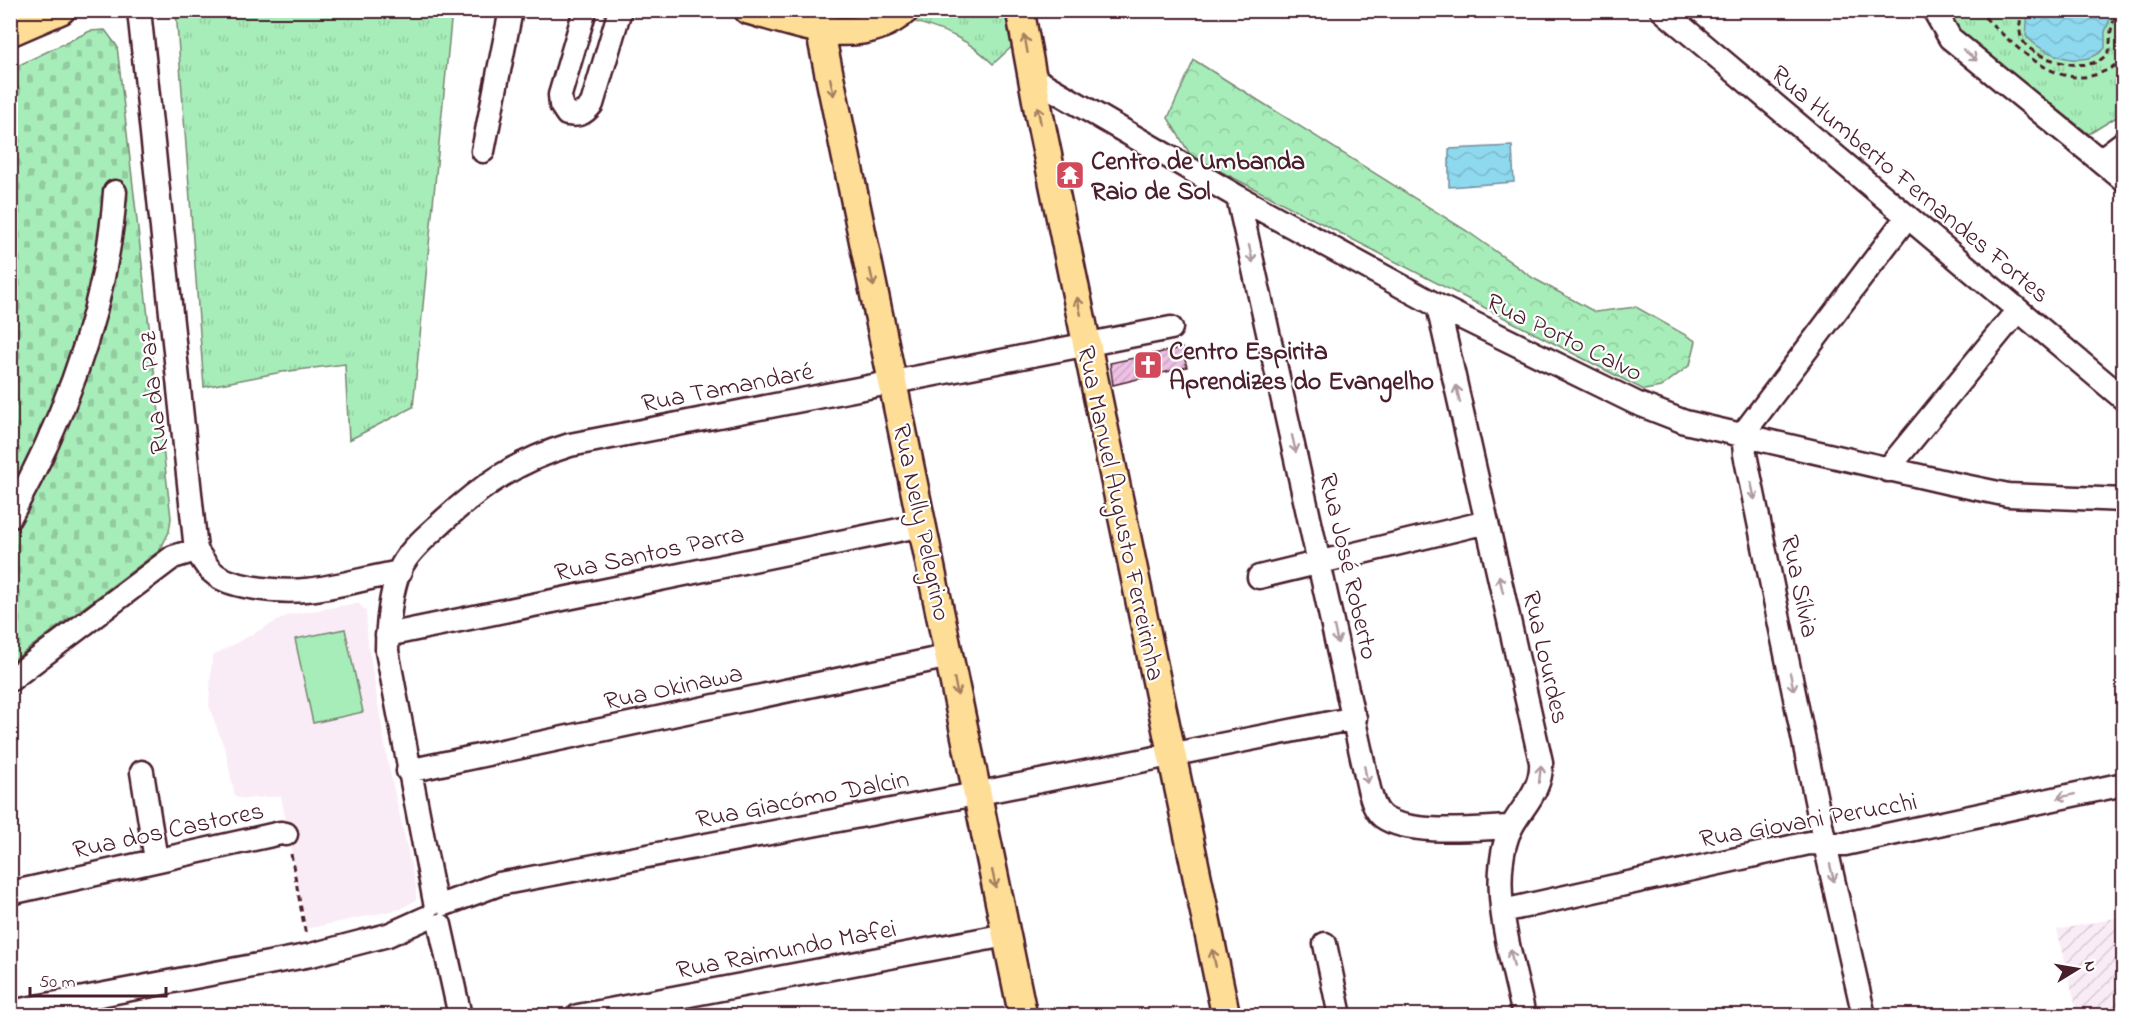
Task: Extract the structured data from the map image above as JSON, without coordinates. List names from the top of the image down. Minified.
{"streets":{"main road":["Rua Manuel Augusto Ferreirinha","Rua Nelly Pelegrino"],"street":["Rua Humberto Fernandes Fortes","Rua Porto Calvo","Rua Tamandaré","Rua da Paz","Rua Santos Parra","Rua José Roberto","Rua Sílvia","Rua Lourdes","Rua Okinawa","Rua Giacómo Dalcin","Rua Giovani Perucchi","Rua dos Castores","Rua Raimundo Mafei"]},"crossings":[["Rua Porto Calvo","Rua Manuel Augusto Ferreirinha"],["Rua Porto Calvo","Rua José Roberto"],["Rua Porto Calvo","Rua Sílvia"],["Rua Porto Calvo","Rua Lourdes"],["Rua Tamandaré","Rua Manuel Augusto Ferreirinha"],["Rua Tamandaré","Rua Nelly Pelegrino"],["Rua Tamandaré","Rua Santos Parra"],["Rua Tamandaré","Rua Okinawa"],["Rua Tamandaré","Rua Giacómo Dalcin"],["Rua Manuel Augusto Ferreirinha","Rua Giacómo Dalcin"],["Rua Nelly Pelegrino","Rua Santos Parra"],["Rua Nelly Pelegrino","Rua Okinawa"],["Rua Nelly Pelegrino","Rua Giacómo Dalcin"],["Rua Nelly Pelegrino","Rua Raimundo Mafei"],["Rua José Roberto","Rua Lourdes"],["Rua José Roberto","Rua Giacómo Dalcin"],["Rua Sílvia","Rua Giovani Perucchi"],["Rua Lourdes","Rua Giovani Perucchi"],["Rua Giacómo Dalcin","Rua dos Castores"]],"one_way":["Rua Manuel Augusto Ferreirinha","Rua Nelly Pelegrino","Rua José Roberto","Rua Sílvia","Rua Lourdes","Rua Giovani Perucchi"],"places":{"temple":["Centro de Umbanda Raio de Sol"],"church":["Centro Espirita Aprendizes do Evangelho"]},"scale_bar":"50 m","north":"right"}
